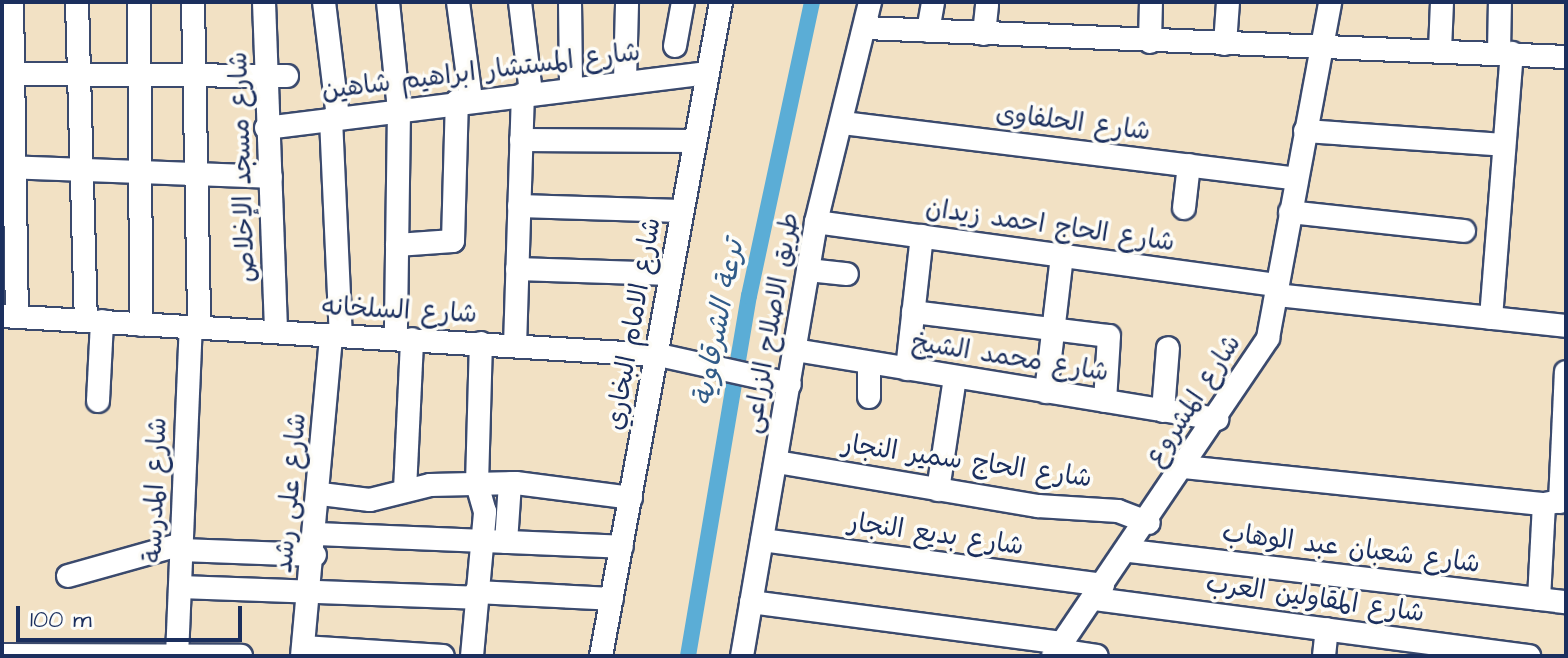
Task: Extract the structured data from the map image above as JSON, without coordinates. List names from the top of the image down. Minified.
{"streets":{"street":["شارع المستشار ابراهيم شاهين","شارع الحلفاوى","شارع مسجد الإخلاص","شارع الحاج احمد زيدان","شارع السلخانه","طريق الاصلاح الزراعى","شارع الامام البخاري","شارع محمد الشيخ","شارع المشروع","شارع الحاج سمير النجار","شارع المدرسة","شارع على رشد","شارع بديع النجار","شارع شعبان عبد الوهاب","شارع المقاولين العرب"]},"crossings":[["شارع المستشار ابراهيم شاهين","شارع مسجد الإخلاص"],["شارع المستشار ابراهيم شاهين","شارع الامام البخاري"],["شارع المستشار ابراهيم شاهين","شارع على رشد"],["شارع الحلفاوى","طريق الاصلاح الزراعى"],["شارع الحلفاوى","شارع المشروع"],["شارع مسجد الإخلاص","شارع السلخانه"],["شارع الحاج احمد زيدان","طريق الاصلاح الزراعى"],["شارع الحاج احمد زيدان","شارع المشروع"],["شارع السلخانه","طريق الاصلاح الزراعى"],["شارع السلخانه","شارع الامام البخاري"],["شارع السلخانه","شارع المدرسة"],["شارع السلخانه","شارع على رشد"],["طريق الاصلاح الزراعى","شارع محمد الشيخ"],["طريق الاصلاح الزراعى","شارع الحاج سمير النجار"],["طريق الاصلاح الزراعى","شارع بديع النجار"],["شارع محمد الشيخ","شارع المشروع"],["شارع المشروع","شارع الحاج سمير النجار"],["شارع المشروع","شارع بديع النجار"],["شارع المشروع","شارع شعبان عبد الوهاب"],["شارع المشروع","شارع المقاولين العرب"],["شارع بديع النجار","شارع المقاولين العرب"]],"water":["ترعة الشرقاوية"],"scale_bar":"100 m"}
